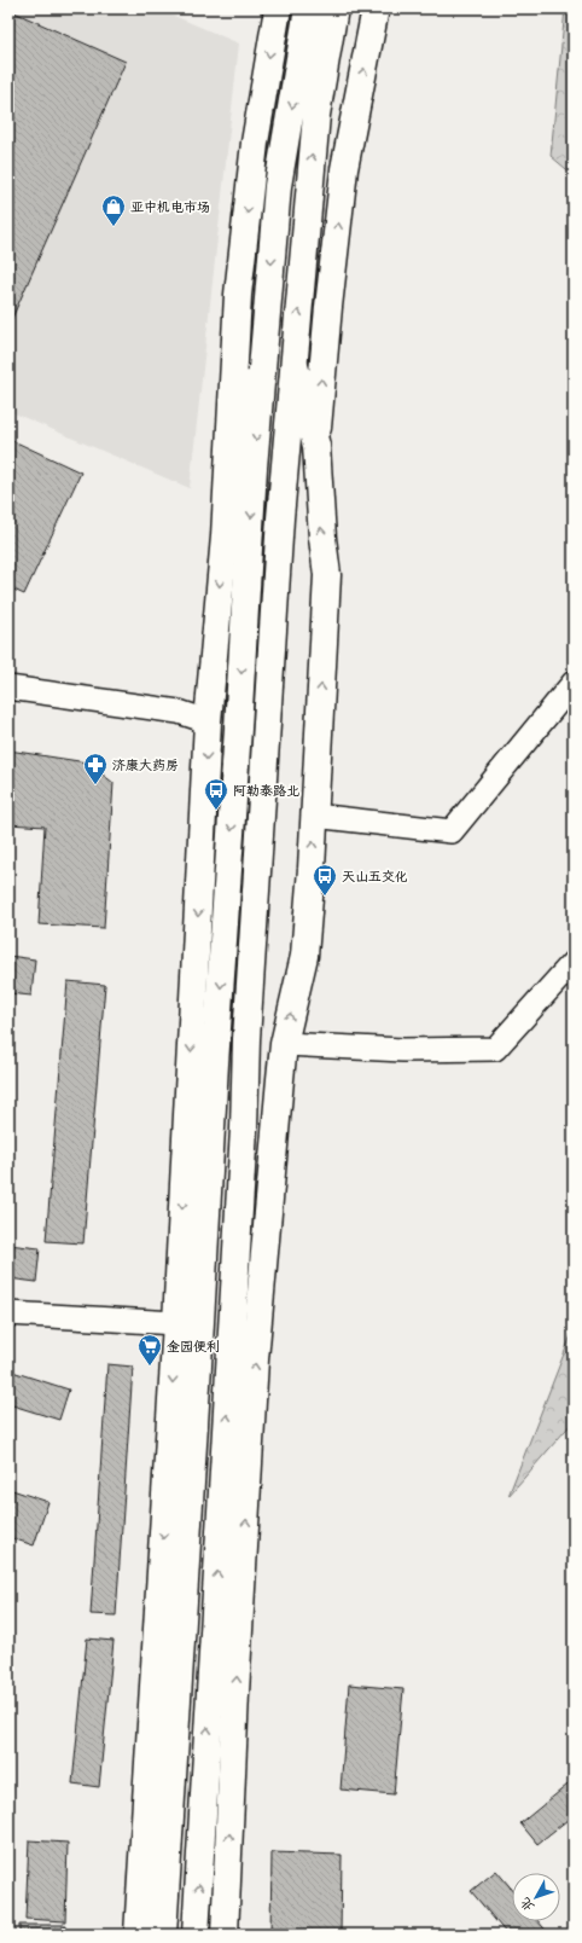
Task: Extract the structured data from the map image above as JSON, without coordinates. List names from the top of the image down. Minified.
{"places":{"shop":["亚中机电市场"],"pharmacy":["济康大药房"],"bus stop":["阿勒泰路北","天山五交化"],"supermarket":["金园便利"]},"north":"bottom left"}
